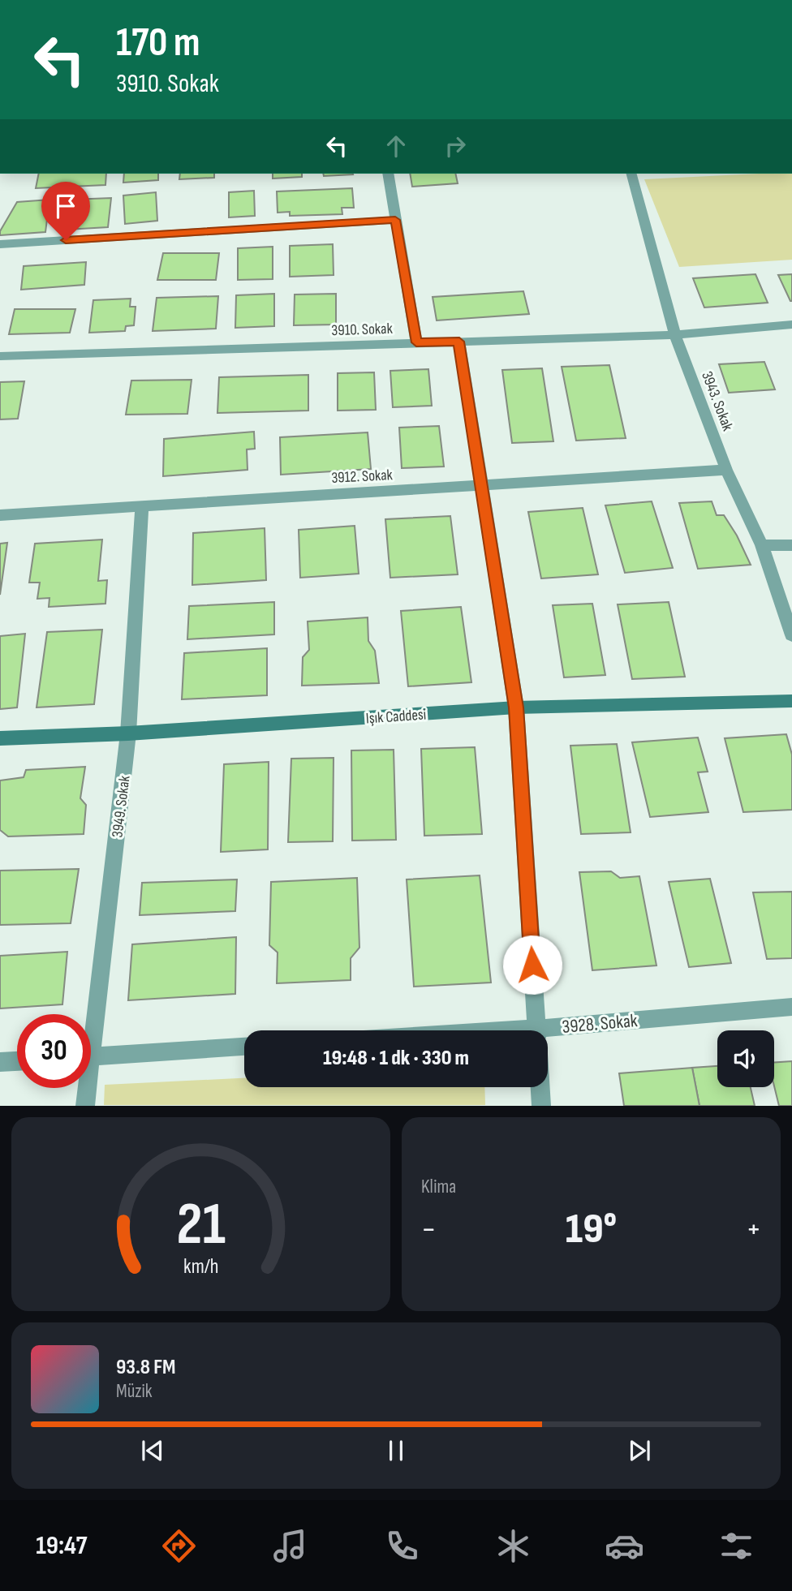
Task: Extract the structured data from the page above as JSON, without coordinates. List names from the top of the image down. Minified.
{"streets":{"street":["3910. Sokak","3943. Sokak","3912. Sokak","Işık Caddesi","3949. Sokak","3928. Sokak"]},"crossings":[["3910. Sokak","3943. Sokak"],["3943. Sokak","3912. Sokak"],["3912. Sokak","3949. Sokak"],["Işık Caddesi","3949. Sokak"]],"page":{"turn":["170 m","3910. Sokak"],"limit":"30","trip":"19:48 · 1 dk · 330 m","tile":"Klima","heat":["−","19°","+"],"song":["93.8 FM","Müzik"],"tabs":"19:47","gauge":["21","km/h"]}}
